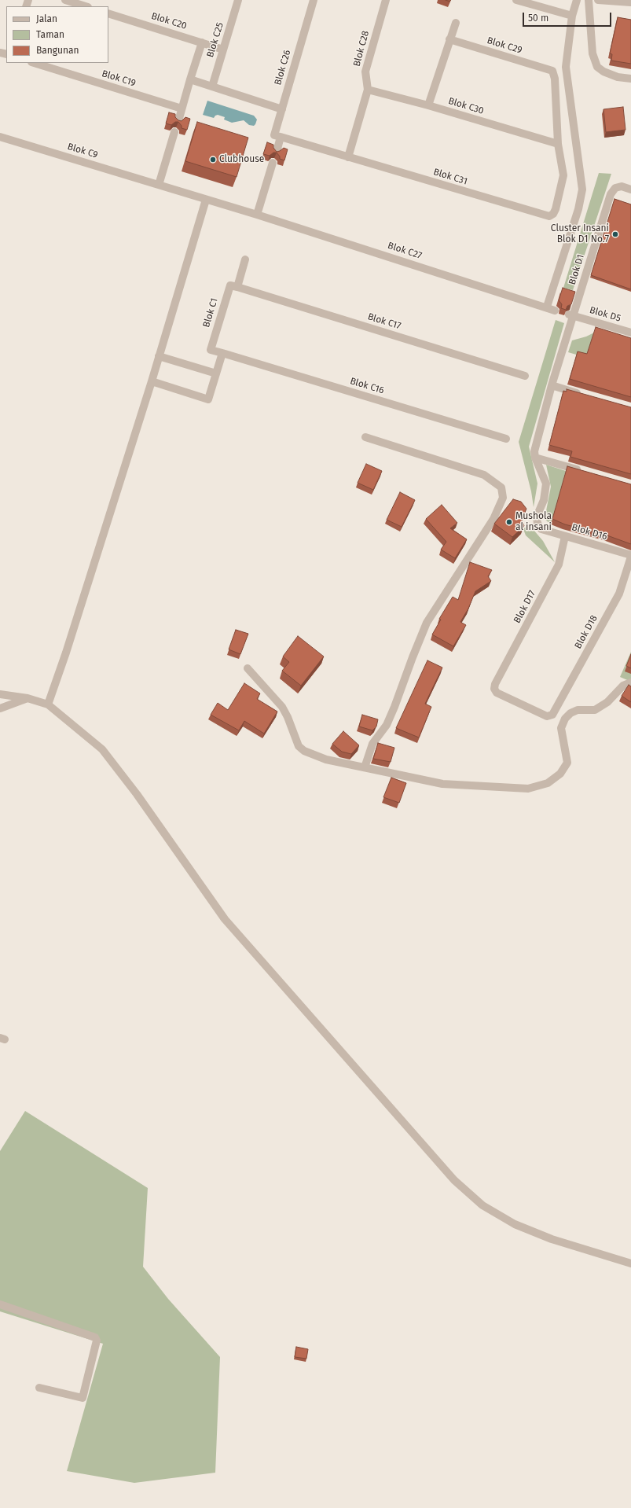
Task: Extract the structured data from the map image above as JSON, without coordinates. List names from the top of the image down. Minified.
{"streets":{"street":["Blok C20","Blok C25","Blok C29","Blok C28","Blok C26","Blok C19","Blok C30","Blok C9","Blok C31","Blok C27","Blok D1","Blok C1","Blok D5","Blok C17","Blok C16","Blok D16","Blok D17","Blok D18"]},"crossings":[["Blok C20","Blok C25"],["Blok C29","Blok C30"],["Blok C29","Blok C31"],["Blok C28","Blok C30"],["Blok C28","Blok C31"],["Blok C26","Blok C31"],["Blok C30","Blok C31"],["Blok C9","Blok C27"],["Blok D1","Blok D5"],["Blok D1","Blok D16"],["Blok C1","Blok C17"],["Blok C1","Blok C16"],["Blok D16","Blok D17"],["Blok D16","Blok D18"],["Blok D17","Blok D18"]],"places":["Clubhouse","Cluster Insani Blok D1 No.7","Mushola al insani"],"legend":["Jalan","Taman","Bangunan"],"scale_bar":"50 m"}
